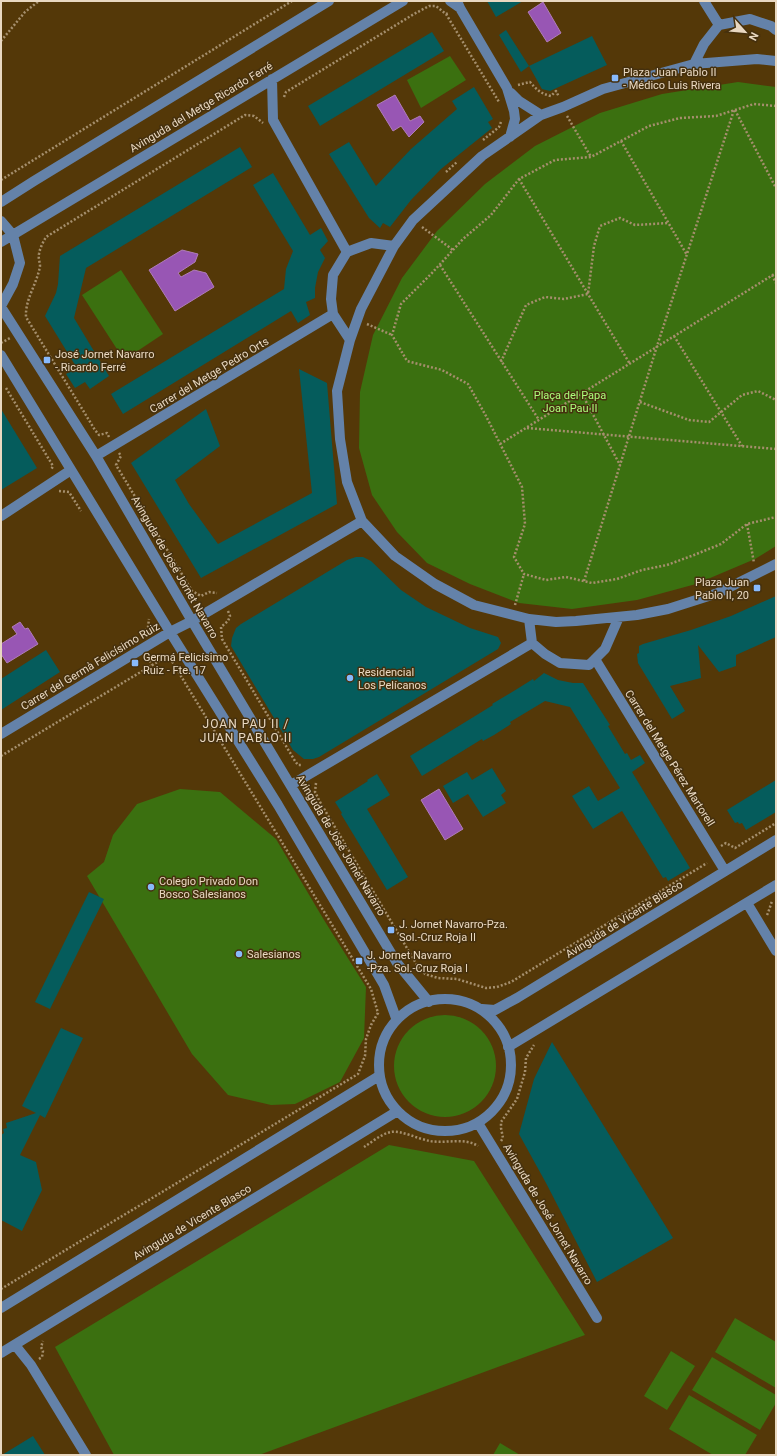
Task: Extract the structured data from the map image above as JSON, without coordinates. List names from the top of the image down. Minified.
{"streets":{"street":["Avinguda del Metge Ricardo Ferré","Carrer del Metge Pedro Orts","Avinguda de José Jornet Navarro","Carrer del Germà Felicísimo Ruiz","Carrer del Metge Pérez Martorell","Avinguda de Vicente Blasco"]},"crossings":[["Carrer del Metge Pedro Orts","Avinguda de José Jornet Navarro"],["Avinguda de José Jornet Navarro","Carrer del Germà Felicísimo Ruiz"],["Avinguda de José Jornet Navarro","Avinguda de Vicente Blasco"],["Carrer del Metge Pérez Martorell","Avinguda de Vicente Blasco"]],"districts":["JOAN PAU II / JUAN PABLO II"],"parks":["Plaça del Papa Joan Pau II"],"places":{"transit":["Plaza Juan Pablo II - Médico Luis Rivera","José Jornet Navarro - Ricardo Ferré","Plaza Juan Pablo II, 20","Germá Felicísimo Ruiz - Fte. 17","J. Jornet Navarro-Pza. Sol.-Cruz Roja II","J. Jornet Navarro -Pza. Sol.-Cruz Roja I"],"other":["Residencial Los Pelícanos","Colegio Privado Don Bosco Salesianos","Salesianos"]},"north":"bottom right"}
